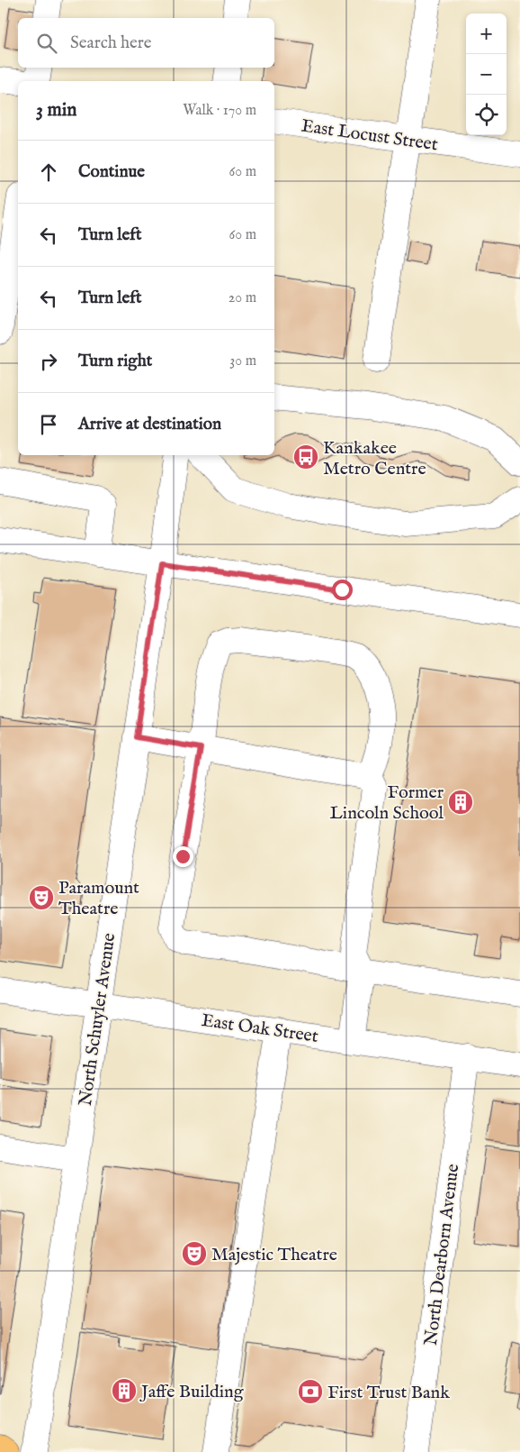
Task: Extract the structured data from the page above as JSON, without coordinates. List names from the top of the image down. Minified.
{"streets":{"street":["East Locust Street","North Schuyler Avenue","East Oak Street","North Dearborn Avenue"]},"crossings":[["North Schuyler Avenue","East Oak Street"],["East Oak Street","North Dearborn Avenue"]],"places":{"bus stop":["Kankakee Metro Centre"],"building":["Former Lincoln School","Jaffe Building"],"theatre":["Paramount Theatre","Majestic Theatre"],"bank":["First Trust Bank"]},"page":{"map_buttons":["+","−"],"search":"Search here","heading":["3 min","Walk · 170 m"],"list":[["Continue","60 m"],["Turn left","60 m"],["Turn left","20 m"],["Turn right","30 m"],"Arrive at destination"]}}
